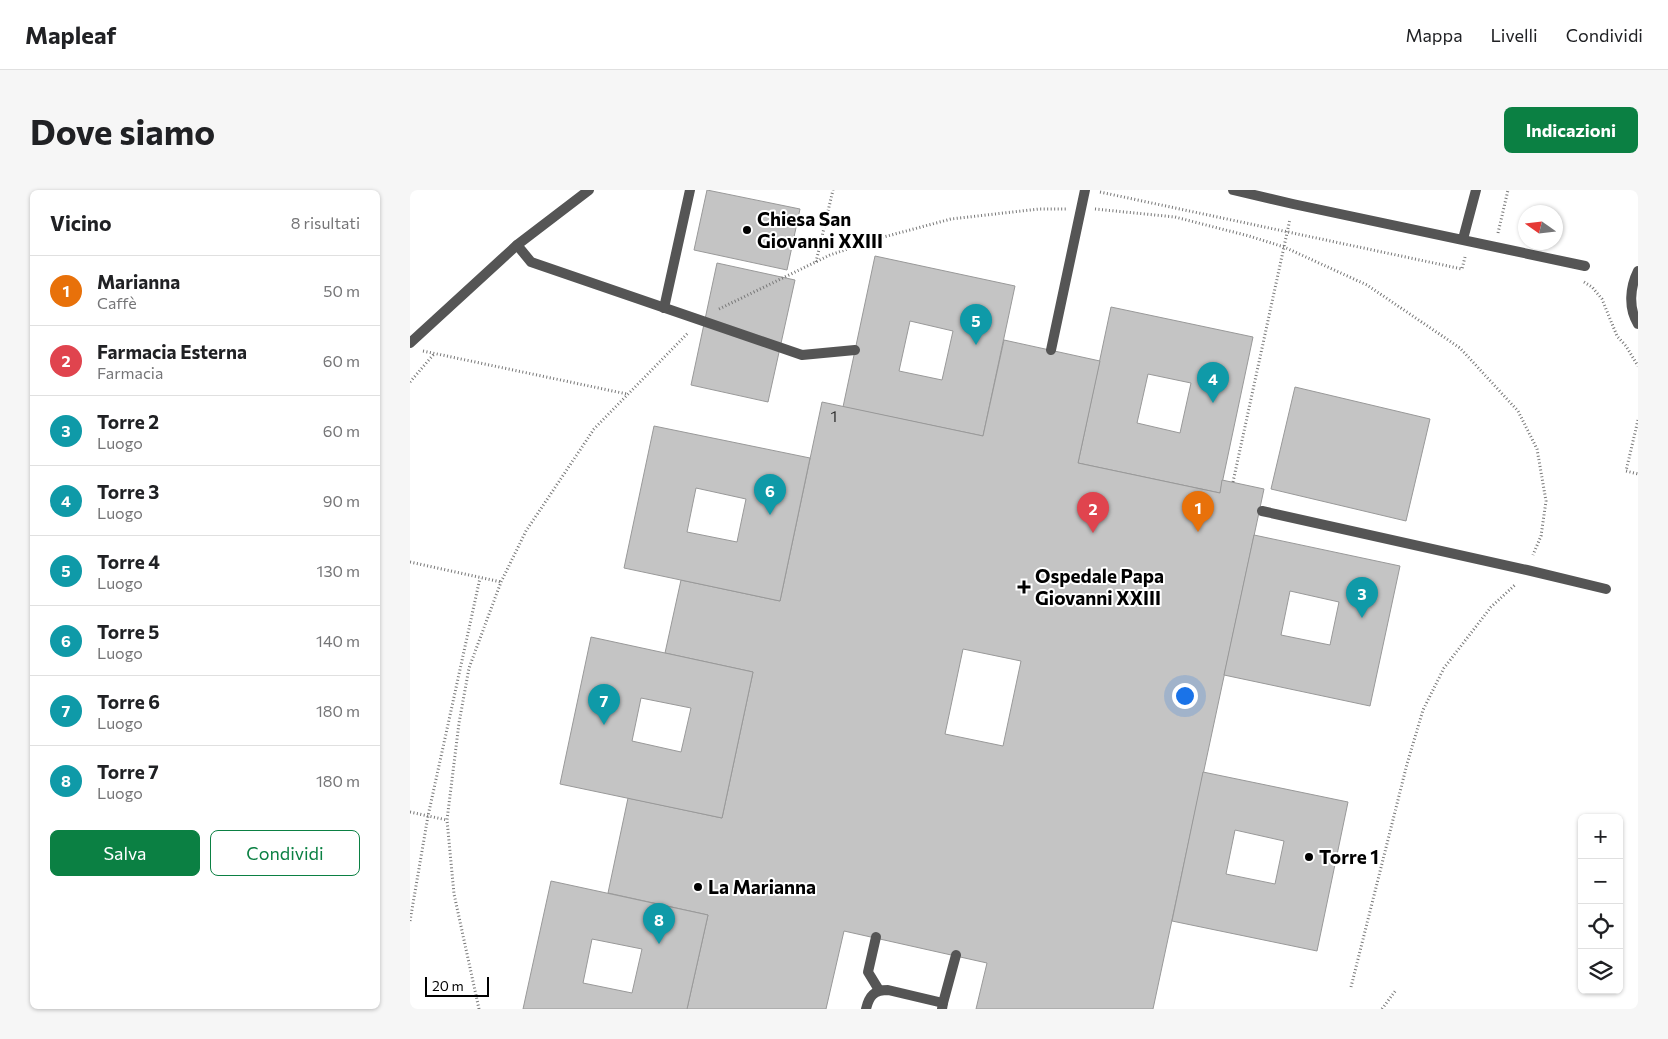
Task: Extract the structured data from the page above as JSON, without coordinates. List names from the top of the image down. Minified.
{"places":{"other":["Chiesa San Giovanni XXIII","Torre 1","La Marianna"],"health":["Ospedale Papa Giovanni XXIII"]},"house_numbers":["1"],"scale_bar":"20 m","north":"left","page":{"header":"Mapleaf","nav":["Mappa","Livelli","Condividi"],"buttons":["Indicazioni",["Salva","Condividi"]],"title":"Dove siamo","heading":["Vicino","8 risultati"],"list":[{"mark":"1","name":"Marianna","note":"Caffè","value":"50 m"},{"mark":"2","name":"Farmacia Esterna","note":"Farmacia","value":"60 m"},{"mark":"3","name":"Torre 2","note":"Luogo","value":"60 m"},{"mark":"4","name":"Torre 3","note":"Luogo","value":"90 m"},{"mark":"5","name":"Torre 4","note":"Luogo","value":"130 m"},{"mark":"6","name":"Torre 5","note":"Luogo","value":"140 m"},{"mark":"7","name":"Torre 6","note":"Luogo","value":"180 m"},{"mark":"8","name":"Torre 7","note":"Luogo","value":"180 m"}],"pins":["5","4","6","1","2","3","7","8"],"map_buttons":["+","−"],"scale":"20 m"}}
